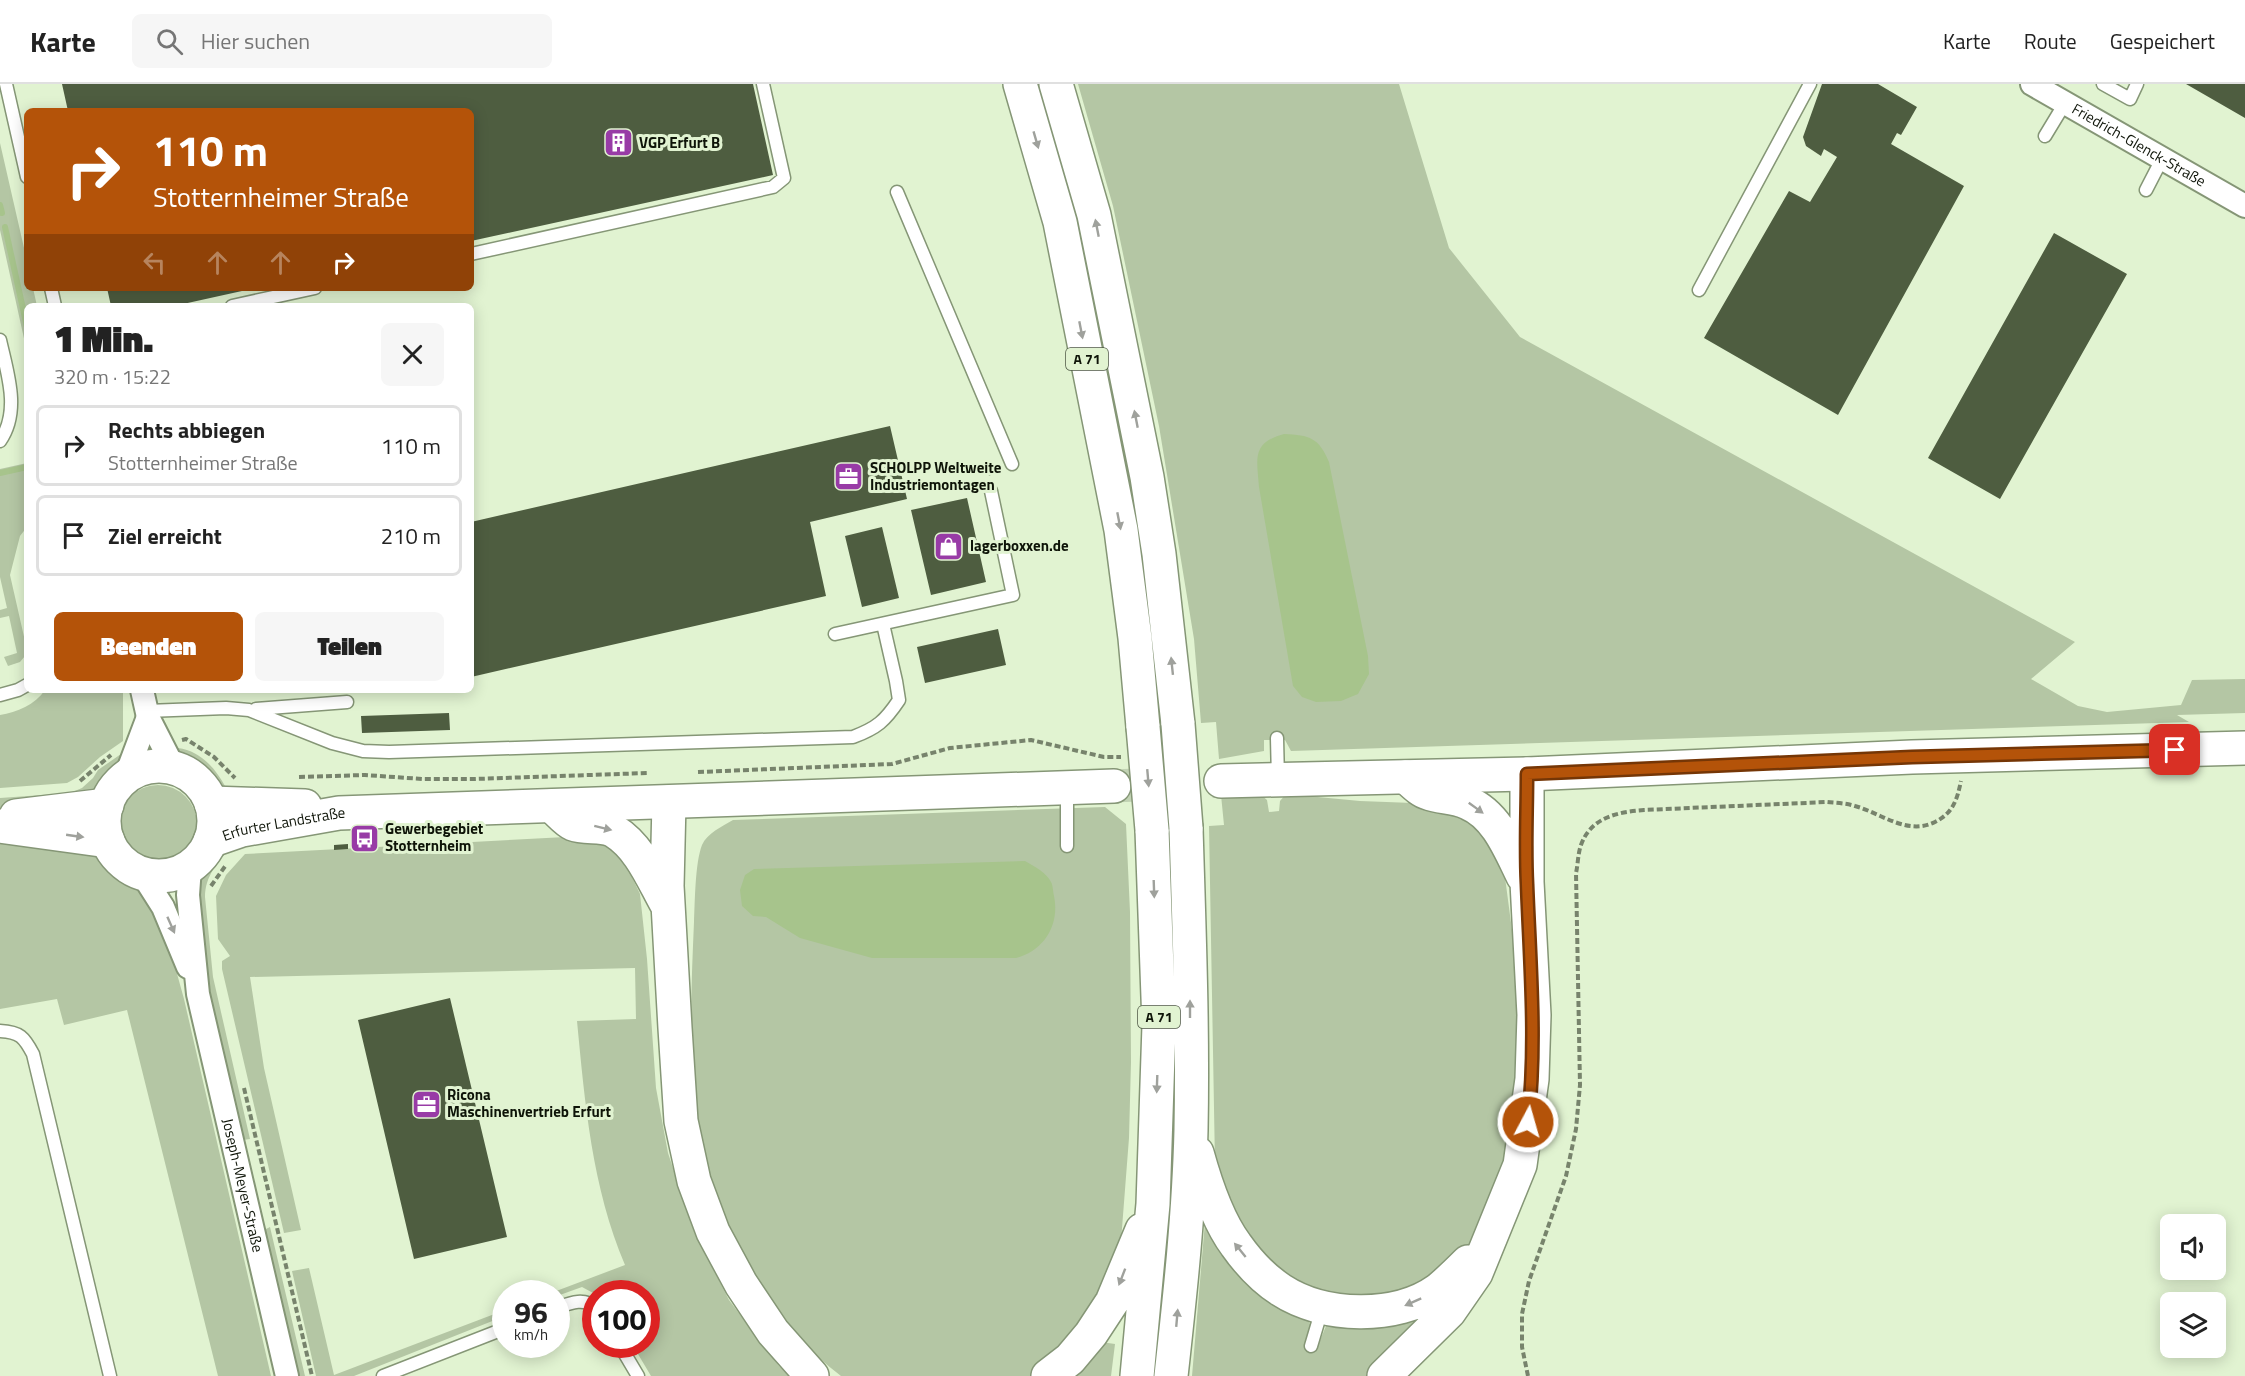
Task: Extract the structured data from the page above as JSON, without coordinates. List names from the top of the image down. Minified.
{"streets":{"main road":["A 71","Erfurter Landstraße"],"street":["Friedrich-Glenck-Straße","Joseph-Meyer-Straße"]},"crossings":[["Erfurter Landstraße","Joseph-Meyer-Straße"]],"places":{"building":["VGP Erfurt B"],"office":["SCHOLPP Weltweite Industriemontagen","Ricona Maschinenvertrieb Erfurt"],"shop":["lagerboxxen.de"],"bus stop":["Gewerbegebiet Stotternheim"]},"page":{"header":"Karte","search":"Hier suchen","nav":["Karte","Route","Gespeichert"],"turn":["110 m","Stotternheimer Straße"],"heading":["1 Min.","320 m · 15:22"],"list":[{"name":"Rechts abbiegen","note":"Stotternheimer Straße","value":"110 m"},{"name":"Ziel erreicht","value":"210 m"}],"buttons":["Beenden","Teilen"],"speed":"96 km/h","limit":"100"}}
